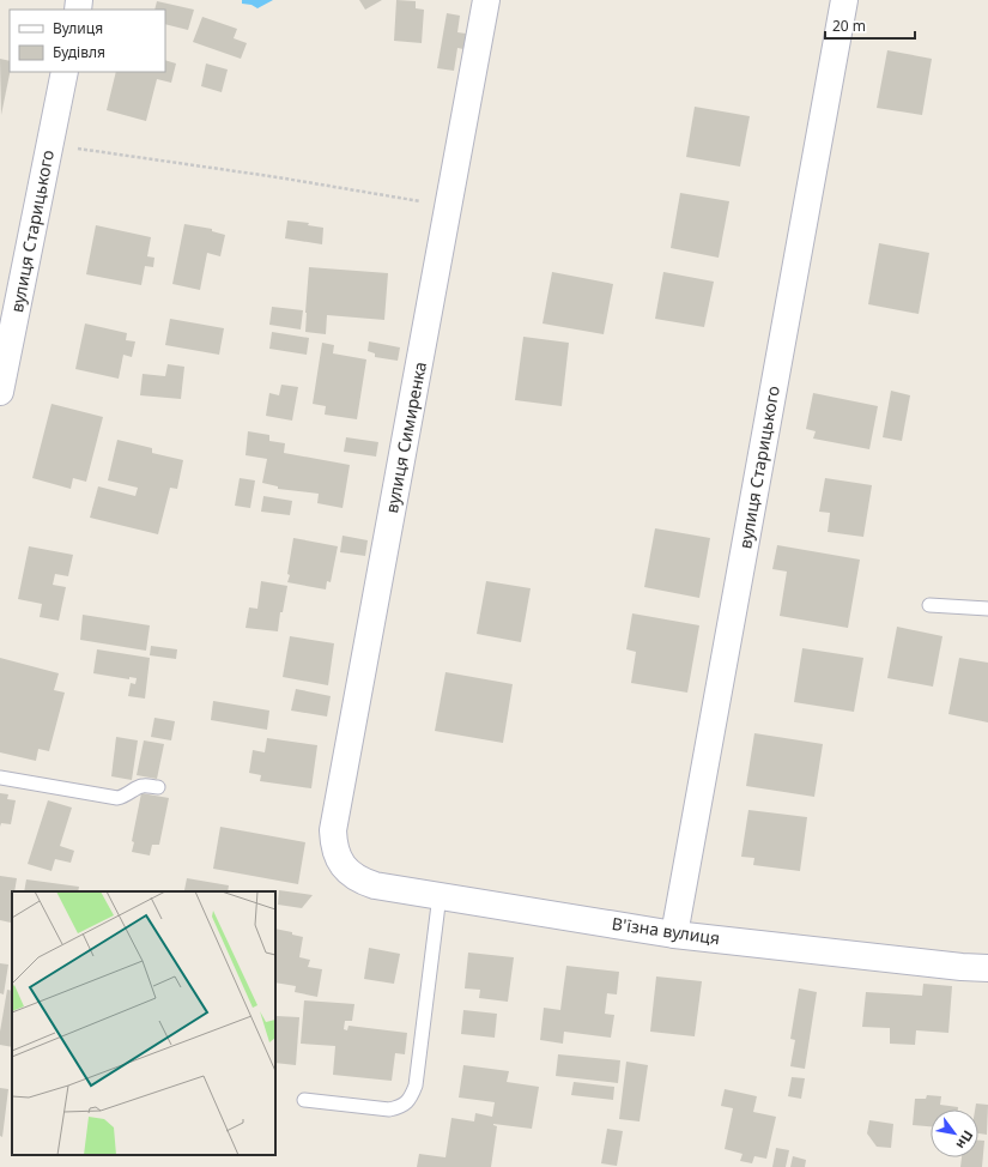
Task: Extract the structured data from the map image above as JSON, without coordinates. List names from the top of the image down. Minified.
{"streets":{"street":["вулиця Старицького","вулиця Симиренка","В'їзна вулиця"]},"crossings":[["вулиця Старицького","В'їзна вулиця"],["вулиця Симиренка","В'їзна вулиця"]],"legend":["Вулиця","Будівля"],"scale_bar":"20 m","north":"bottom right"}
